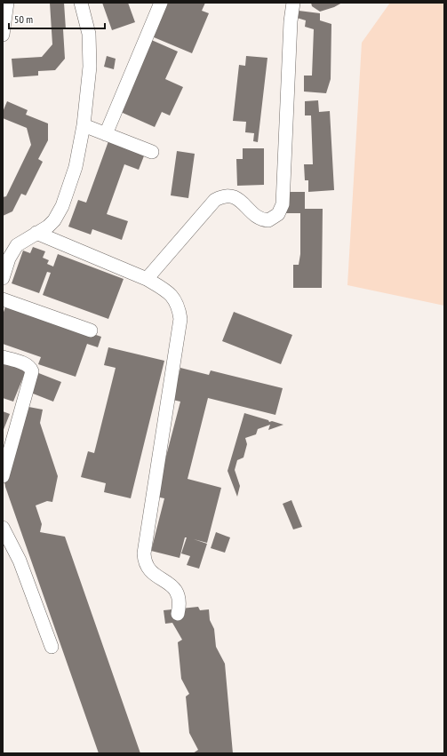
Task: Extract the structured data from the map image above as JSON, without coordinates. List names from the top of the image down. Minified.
{"scale_bar":"50 m"}
